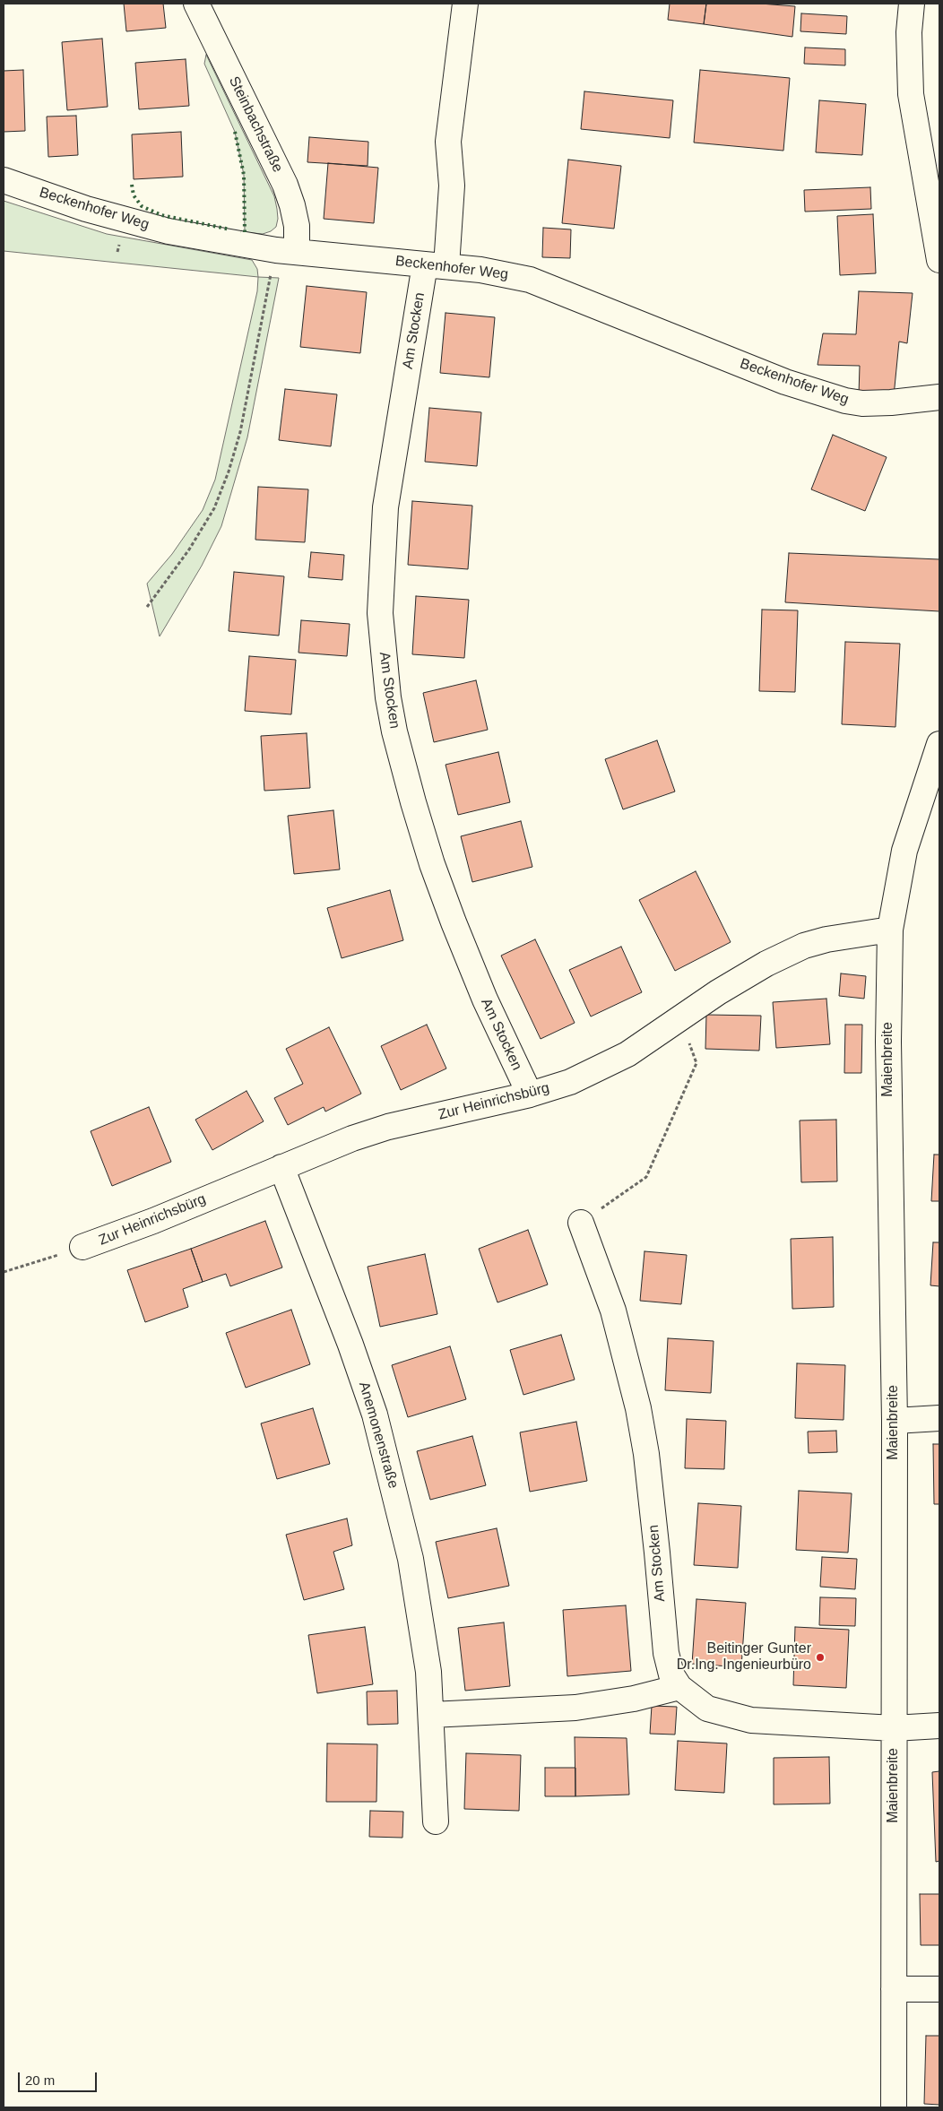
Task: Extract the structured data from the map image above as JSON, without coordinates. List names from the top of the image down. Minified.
{"streets":{"street":["Steinbachstraße","Beckenhofer Weg","Am Stocken","Maienbreite","Zur Heinrichsbürg","Anemonenstraße"]},"crossings":[["Steinbachstraße","Beckenhofer Weg"],["Beckenhofer Weg","Am Stocken"],["Am Stocken","Maienbreite"],["Am Stocken","Zur Heinrichsbürg"],["Maienbreite","Zur Heinrichsbürg"],["Zur Heinrichsbürg","Anemonenstraße"]],"places":["Beitinger Gunter Dr.Ing. Ingenieurbüro"],"scale_bar":"20 m"}
